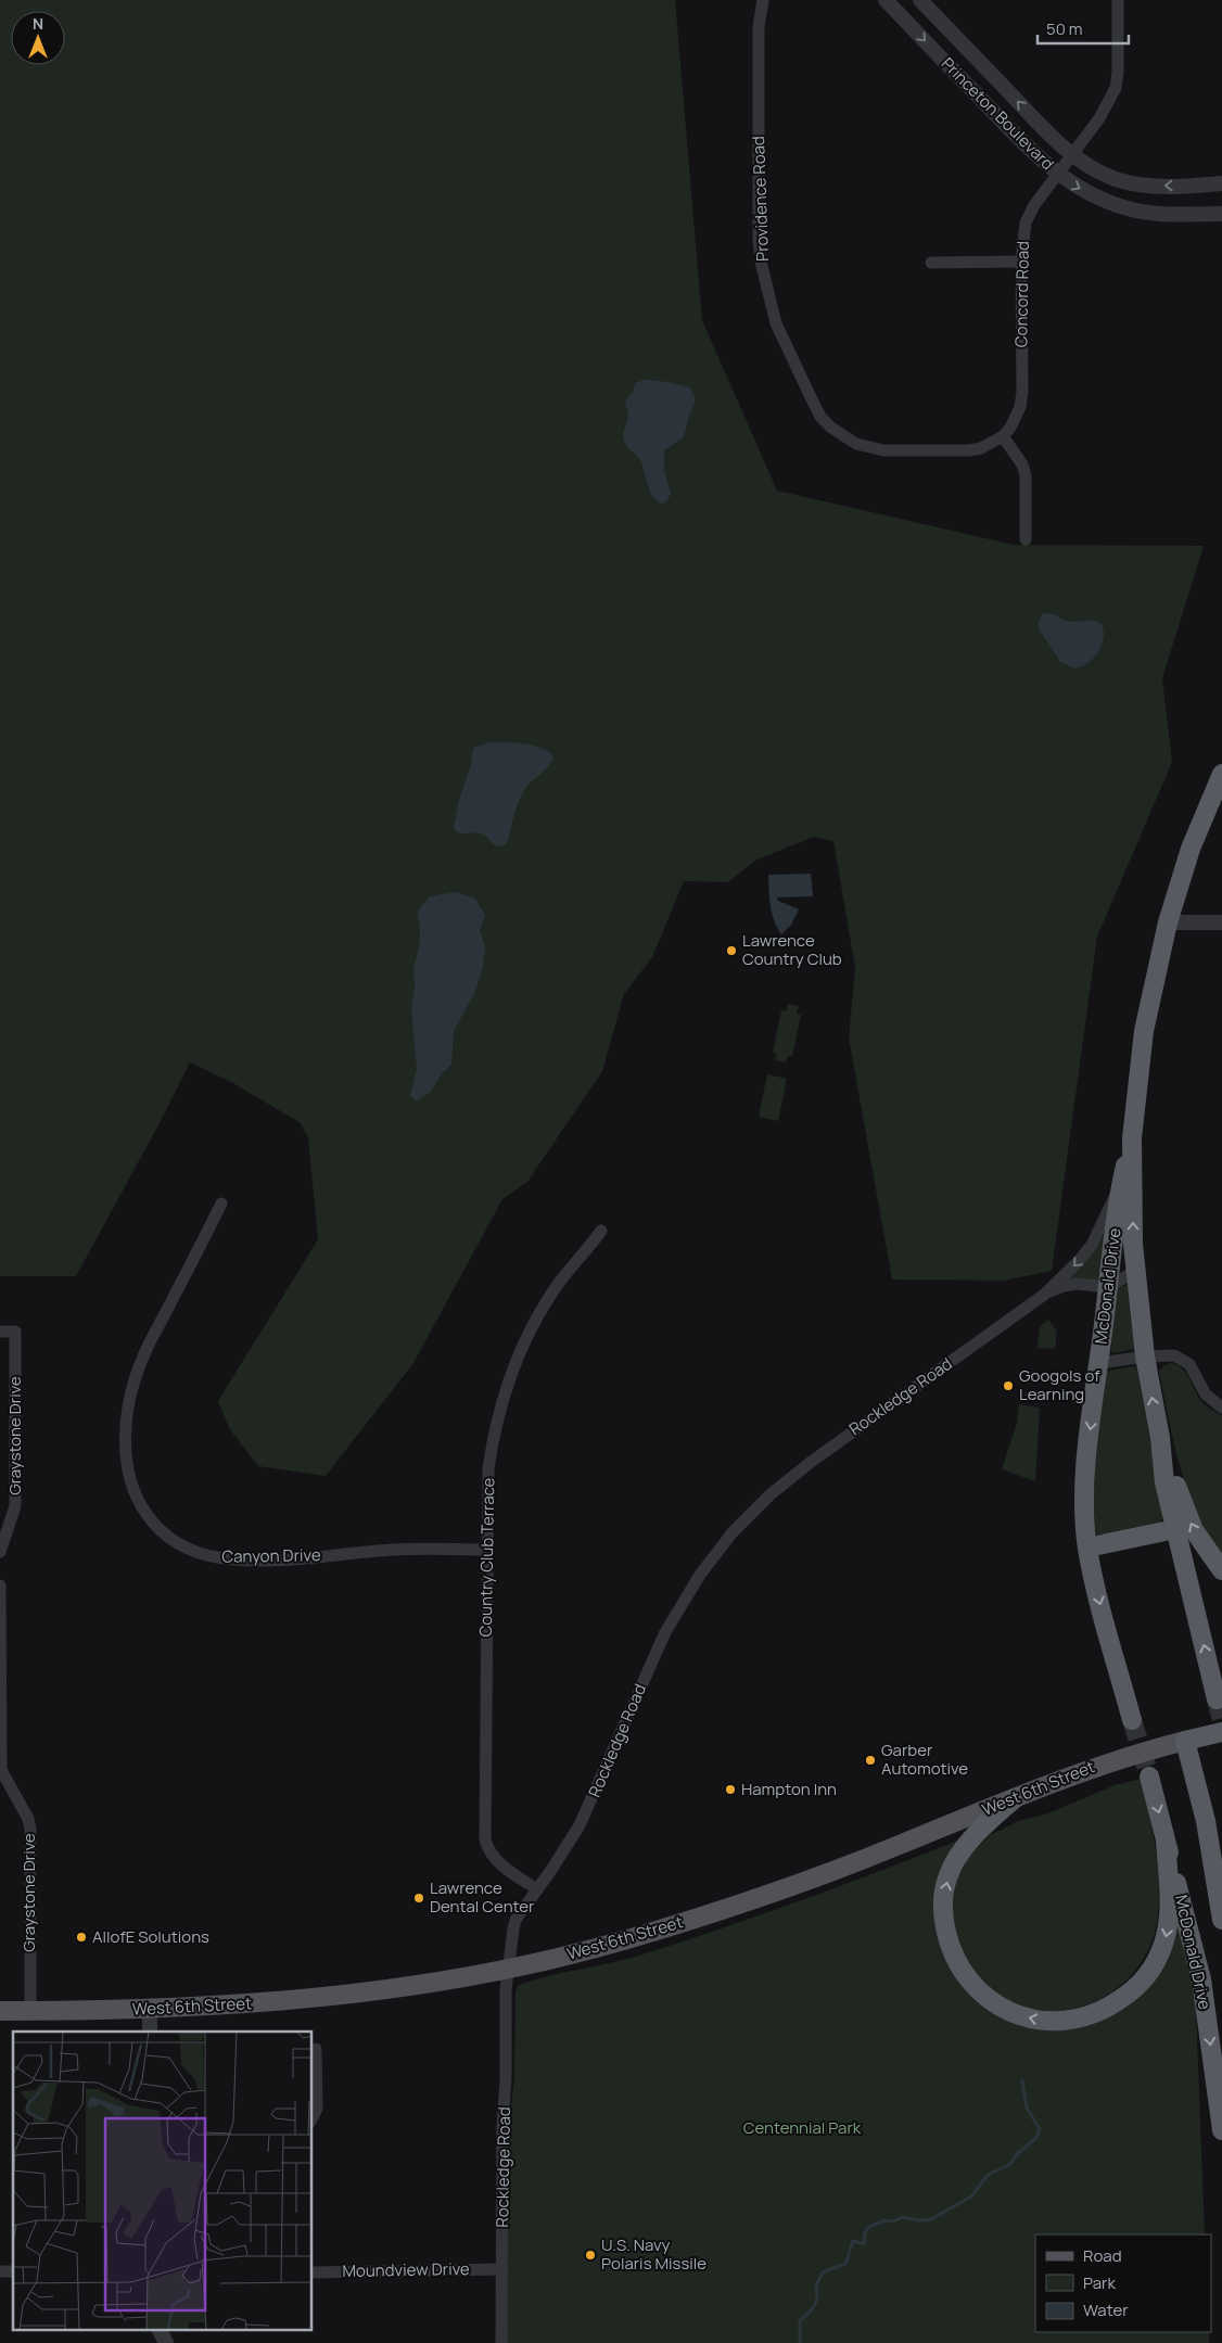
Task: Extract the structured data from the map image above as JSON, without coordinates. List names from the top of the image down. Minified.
{"streets":{"highway":["McDonald Drive","West 6th Street"],"street":["Princeton Boulevard","Providence Road","Concord Road","Rockledge Road","Graystone Drive","Canyon Drive","Country Club Terrace","Moundview Drive"]},"crossings":[["Princeton Boulevard","Concord Road"],["Providence Road","Concord Road"],["Rockledge Road","Country Club Terrace"],["Rockledge Road","West 6th Street"],["Rockledge Road","Moundview Drive"],["Graystone Drive","West 6th Street"],["Canyon Drive","Country Club Terrace"]],"parks":["Centennial Park"],"places":["Lawrence Country Club","Googols of Learning","Garber Automotive","Hampton Inn","Lawrence Dental Center","AllofE Solutions","U.S. Navy Polaris Missile"],"legend":["Road","Park","Water"],"scale_bar":"50 m","north":"top"}
